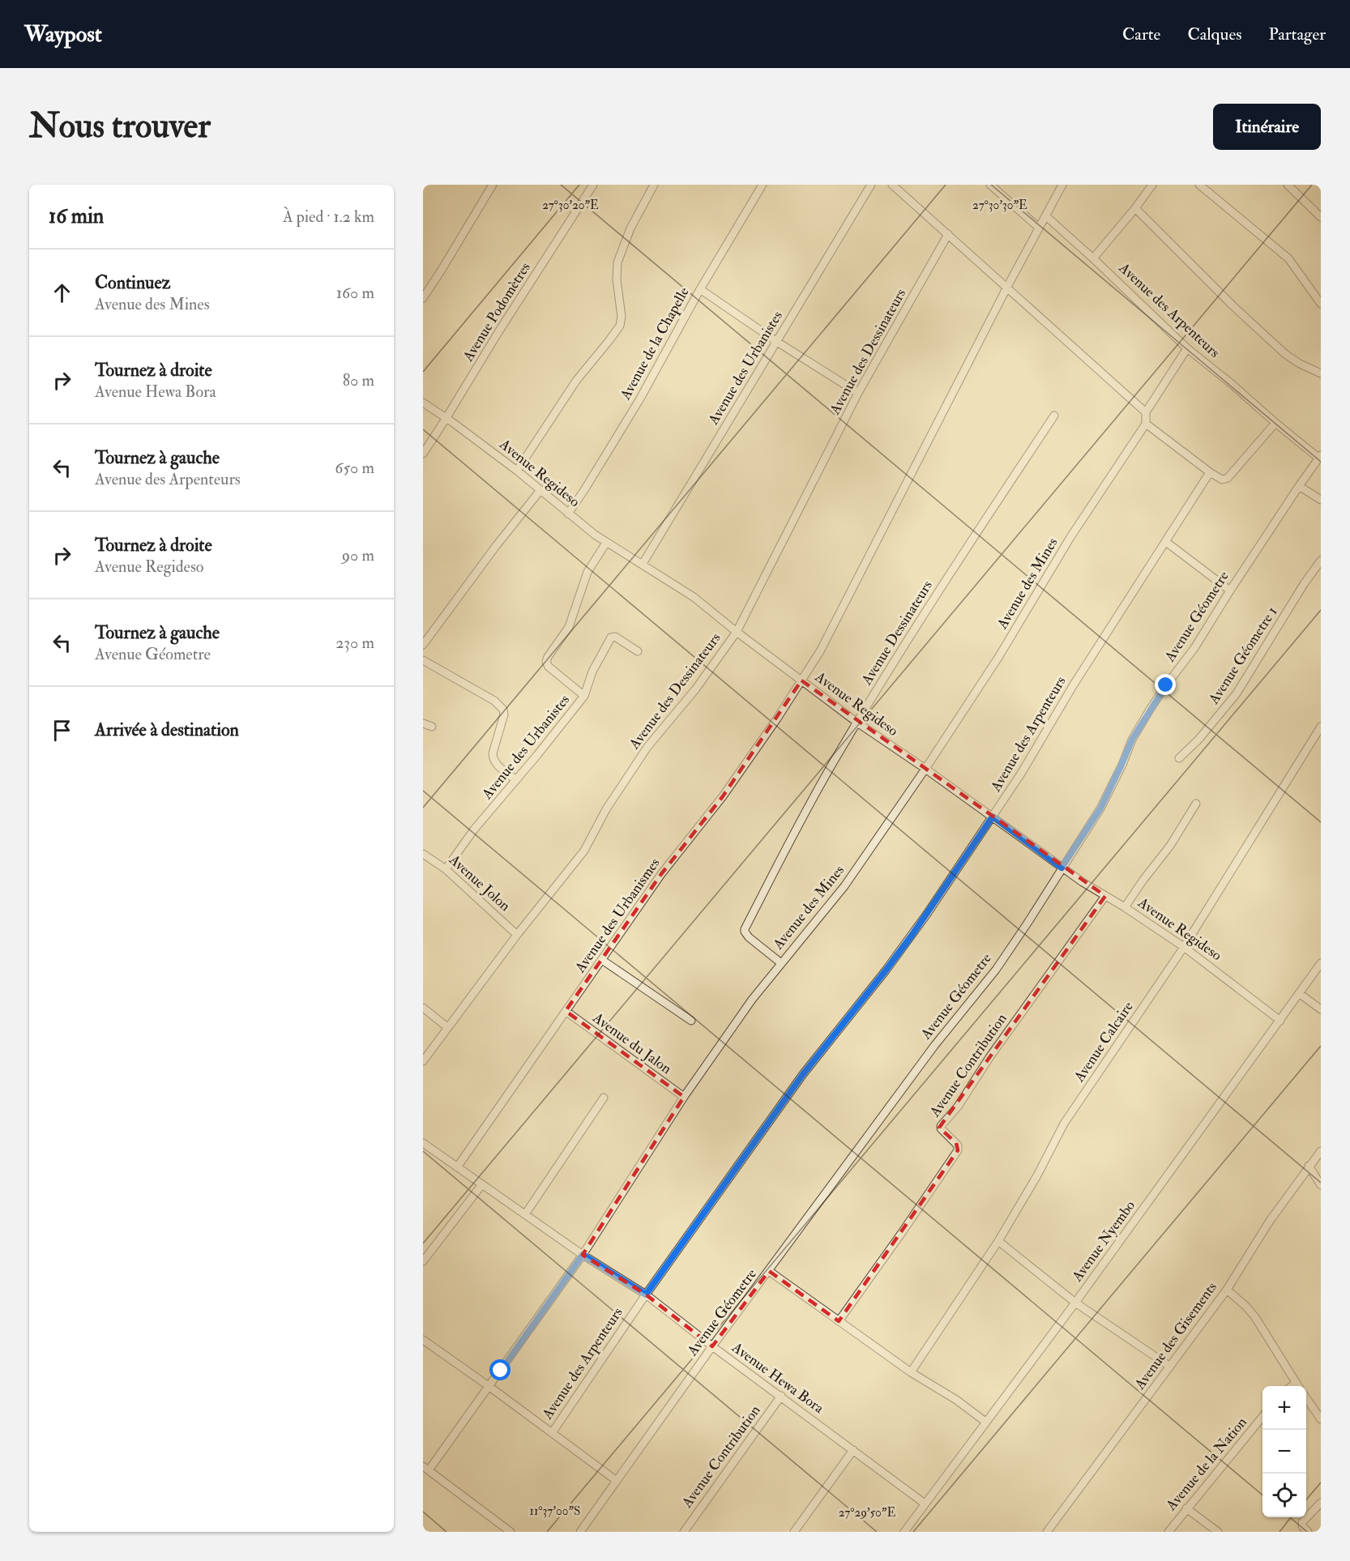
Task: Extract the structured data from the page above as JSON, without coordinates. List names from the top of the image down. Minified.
{"streets":{"street":["Avenue des Arpenteurs","Avenue Podomètres","Avenue de la Chapelle","Avenue des Dessinateurs","Avenue des Urbanistes","Avenue Regideso","Avenue des Mines","Avenue Géometre","Avenue Dessinateurs","Avenue Géometre 1","Avenue Jolon","Avenue des Urbanismes","Avenue Calcaire","Avenue du Jalon","Avenue Contribution","Avenue Nyembo","Avenue des Gisements","Avenue Hewa Bora","Avenue de la Nation"]},"crossings":[["Avenue des Arpenteurs","Avenue Regideso"],["Avenue des Arpenteurs","Avenue Géometre"],["Avenue des Arpenteurs","Avenue Hewa Bora"],["Avenue Podomètres","Avenue Regideso"],["Avenue de la Chapelle","Avenue Regideso"],["Avenue des Dessinateurs","Avenue Regideso"],["Avenue des Dessinateurs","Avenue Jolon"],["Avenue des Urbanistes","Avenue Regideso"],["Avenue des Urbanistes","Avenue Jolon"],["Avenue Regideso","Avenue des Mines"],["Avenue Regideso","Avenue Géometre"],["Avenue Regideso","Avenue Dessinateurs"],["Avenue Regideso","Avenue des Urbanismes"],["Avenue Regideso","Avenue Calcaire"],["Avenue Regideso","Avenue Contribution"],["Avenue Regideso","Avenue Nyembo"],["Avenue des Mines","Avenue Dessinateurs"],["Avenue des Mines","Avenue du Jalon"],["Avenue des Mines","Avenue Hewa Bora"],["Avenue Géometre","Avenue Hewa Bora"],["Avenue des Urbanismes","Avenue du Jalon"],["Avenue des Urbanismes","Avenue Hewa Bora"],["Avenue Contribution","Avenue Hewa Bora"],["Avenue Nyembo","Avenue Hewa Bora"]],"page":{"header":"Waypost","nav":["Carte","Calques","Partager"],"buttons":"Itinéraire","title":"Nous trouver","heading":["16 min","À pied · 1.2 km"],"list":[["Continuez","Avenue des Mines","160 m"],["Tournez à droite","Avenue Hewa Bora","80 m"],["Tournez à gauche","Avenue des Arpenteurs","650 m"],["Tournez à droite","Avenue Regideso","90 m"],["Tournez à gauche","Avenue Géometre","230 m"],"Arrivée à destination"],"map_buttons":["+","−"]},"coordinates":["27°30'20\"E","27°30'30\"E","11°37'00\"S","27°29'50\"E"]}
